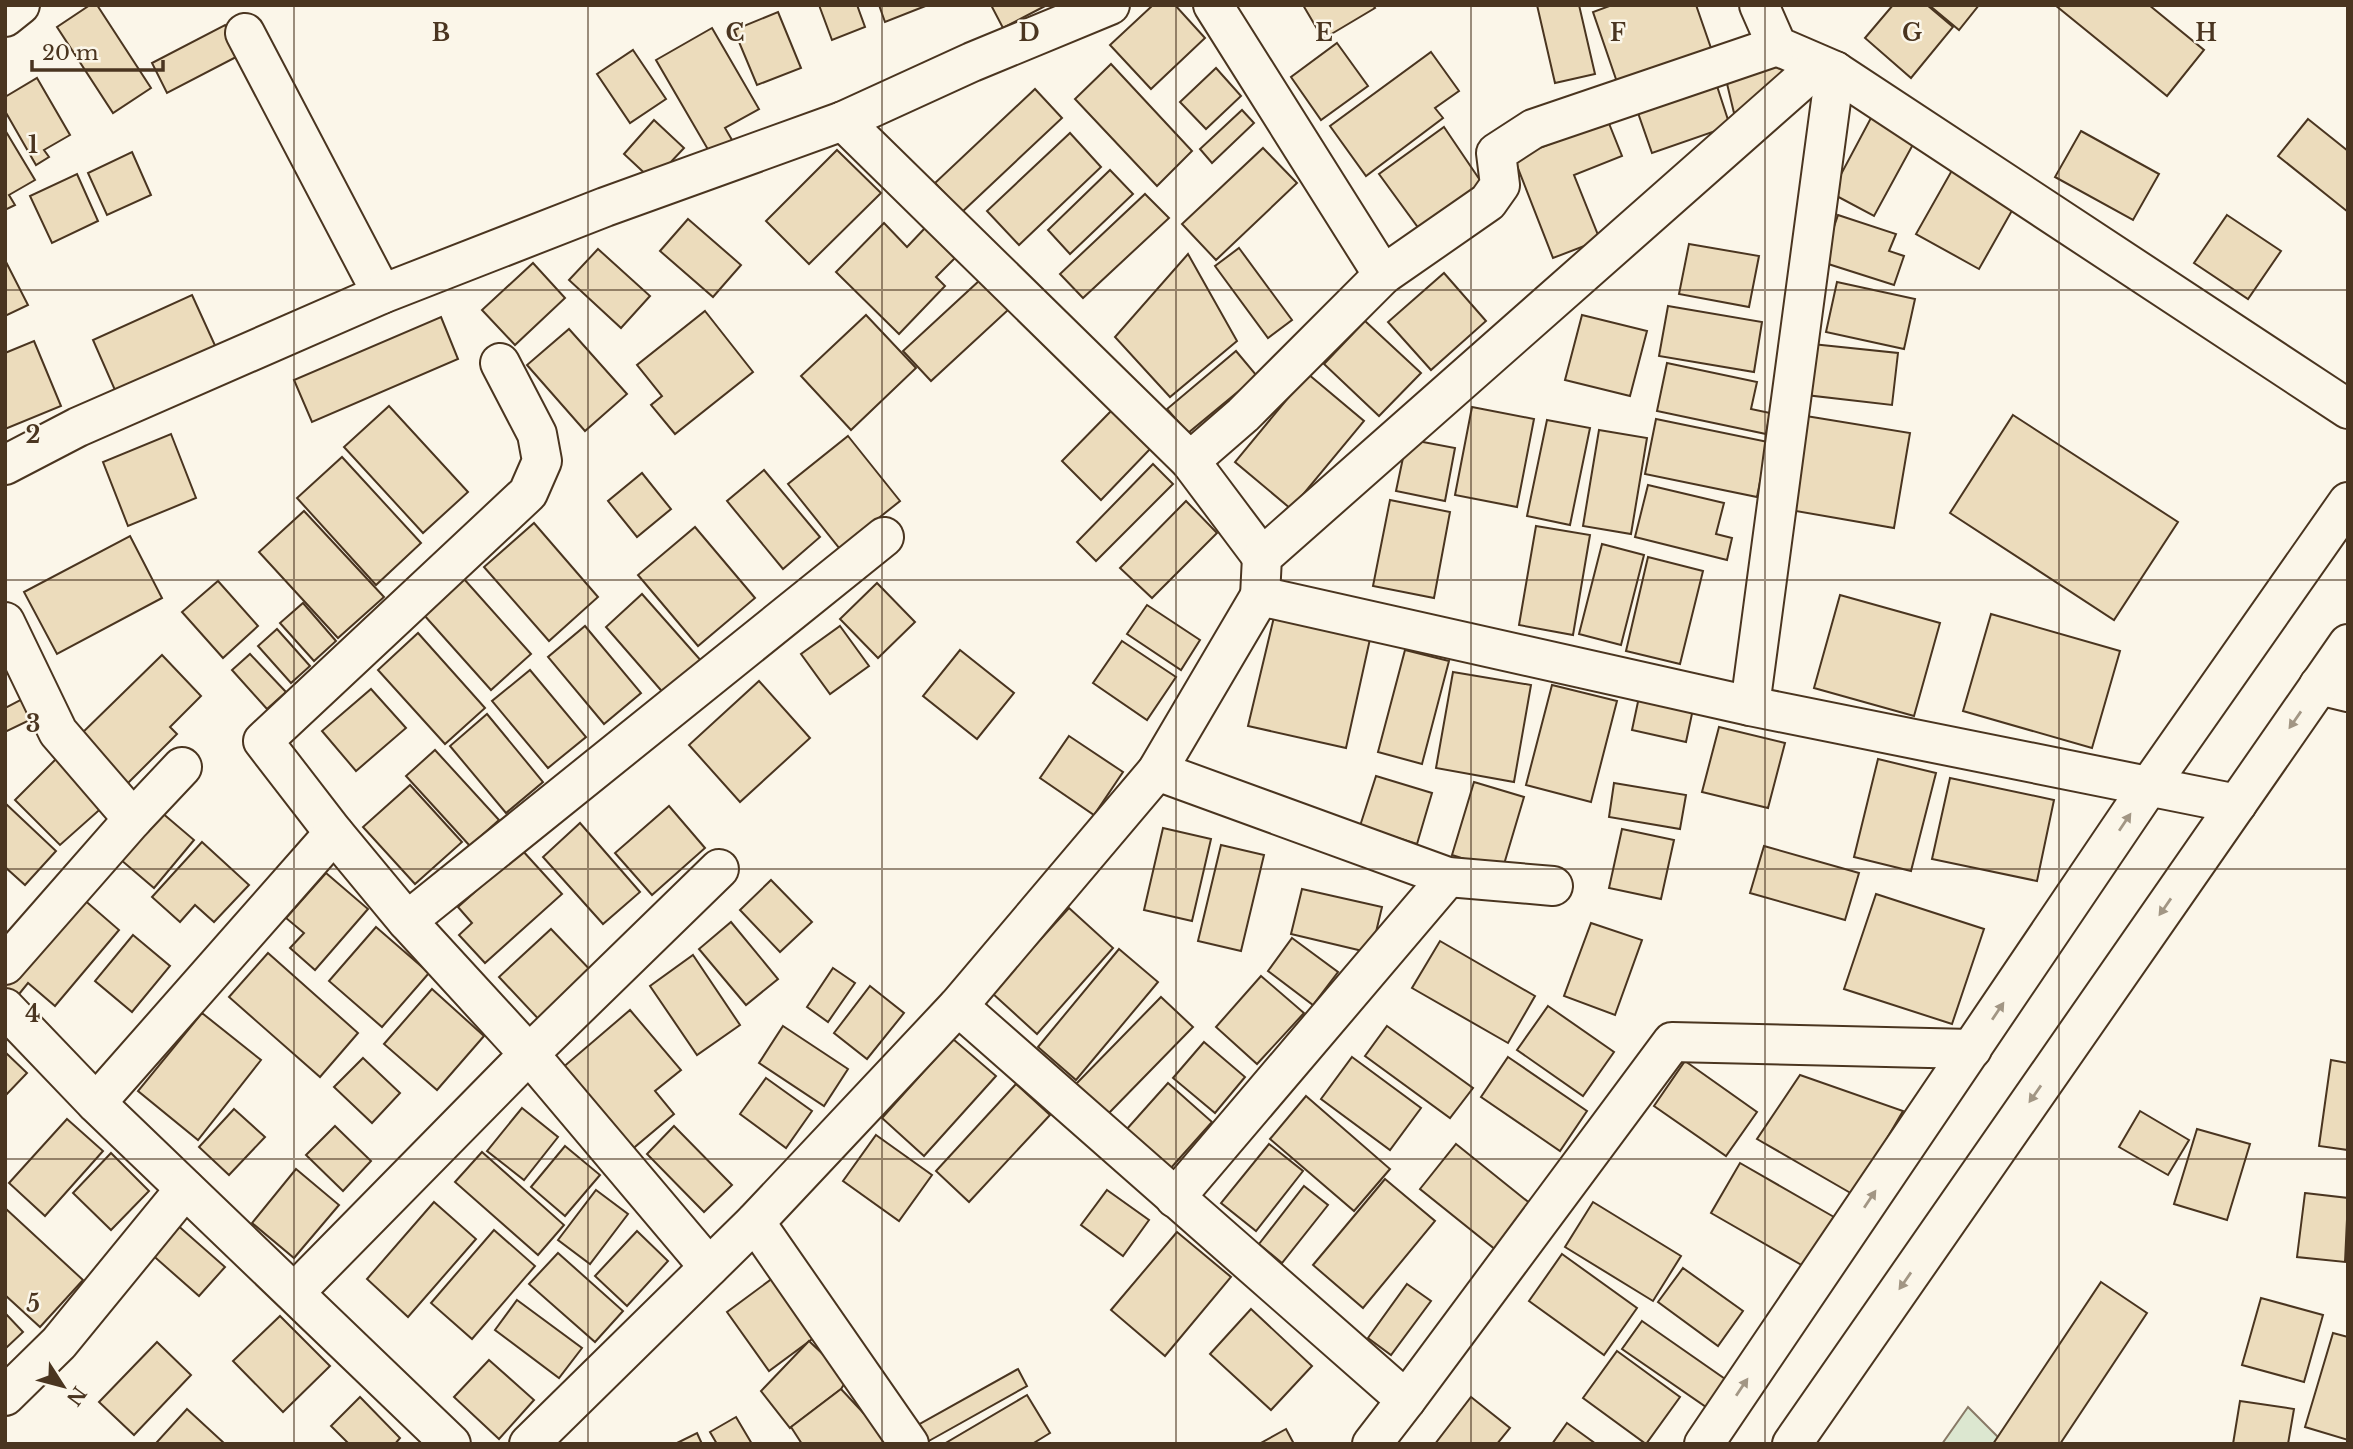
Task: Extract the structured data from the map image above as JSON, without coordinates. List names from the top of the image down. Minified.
{"scale_bar":"20 m","north":"bottom right","grid":{"columns":["B","C","D","E","F","G","H"],"rows":["1","2","3","4","5"]}}
